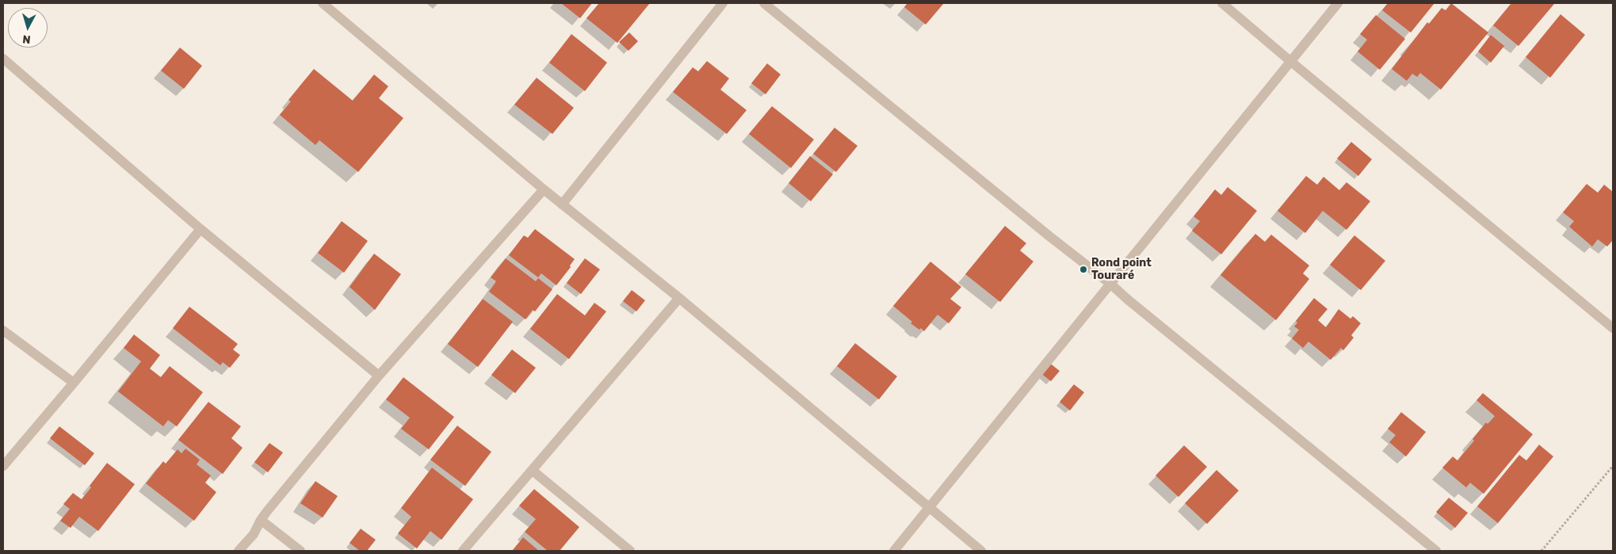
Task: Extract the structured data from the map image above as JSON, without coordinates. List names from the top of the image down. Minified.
{"places":["Rond point Touraré"],"north":"bottom"}
